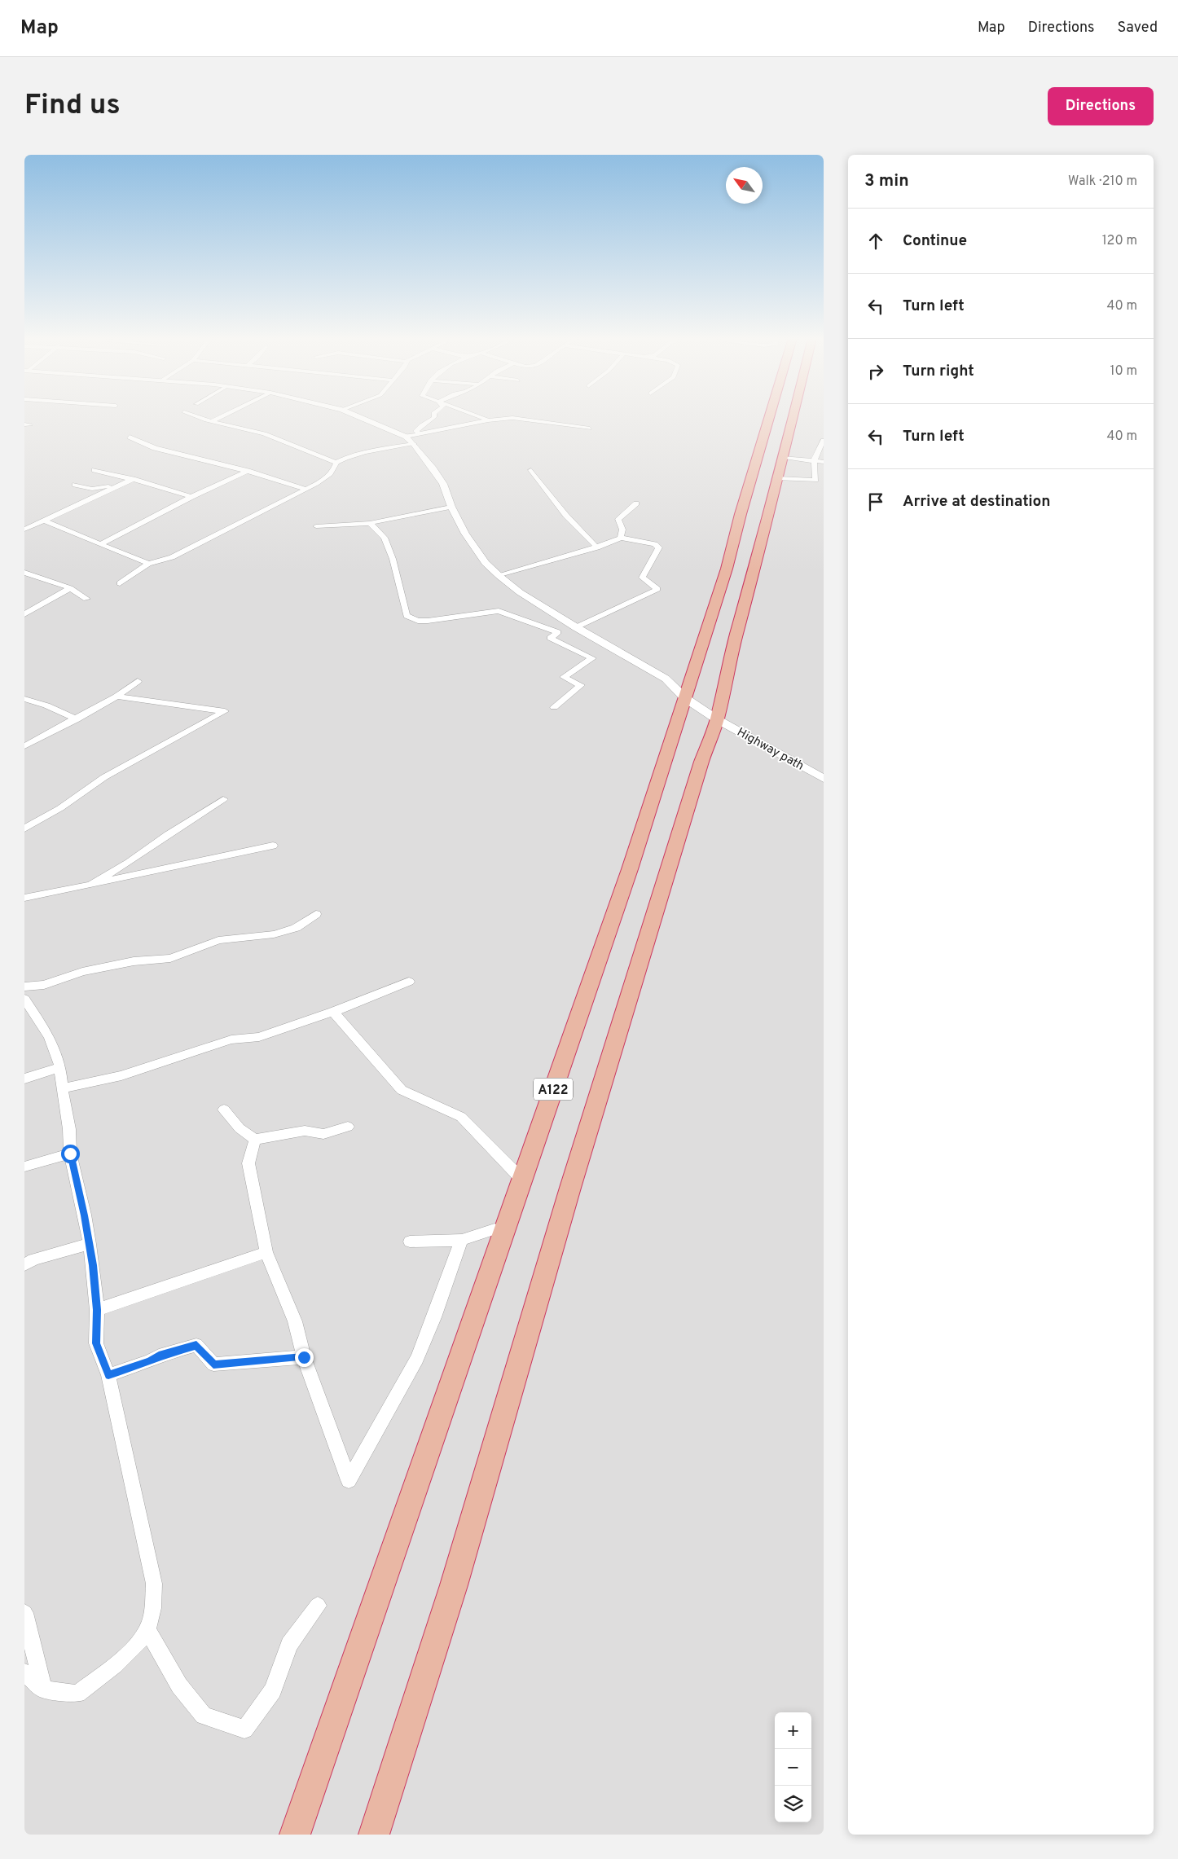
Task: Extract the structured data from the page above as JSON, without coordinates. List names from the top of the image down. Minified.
{"streets":{"highway":["A122"],"street":["Highway path"]},"crossings":[["Highway path","A122"]],"north":"top left","page":{"header":"Map","nav":["Map","Directions","Saved"],"buttons":"Directions","title":"Find us","heading":["3 min","Walk · 210 m"],"list":[["Continue","120 m"],["Turn left","40 m"],["Turn right","10 m"],["Turn left","40 m"],"Arrive at destination"],"map_buttons":["+","−"]}}
